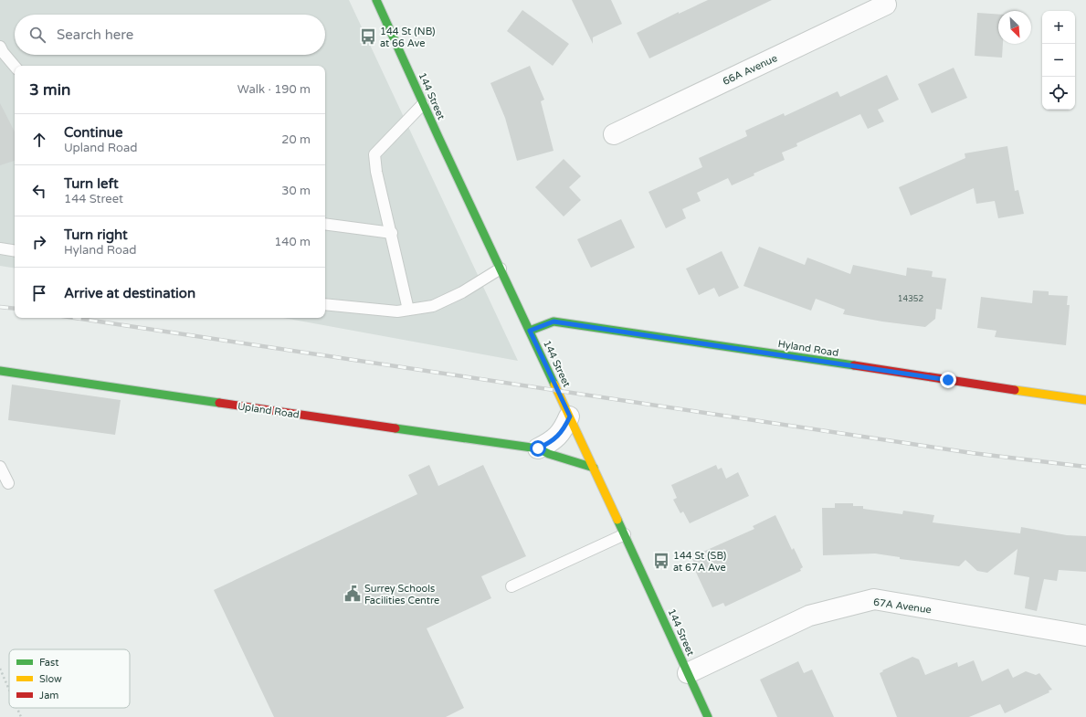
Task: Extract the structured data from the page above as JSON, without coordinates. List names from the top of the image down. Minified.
{"streets":{"street":["66A Avenue","144 Street","Hyland Road","Upland Road","67A Avenue"]},"crossings":[["144 Street","Hyland Road"],["144 Street","Upland Road"],["144 Street","67A Avenue"]],"places":{"bus stop":["144 St (NB) at 66 Ave","144 St (SB) at 67A Ave"],"public building":["Surrey Schools Facilities Centre"]},"house_numbers":["14352"],"legend":["Fast","Slow","Jam"],"north":"bottom right","page":{"map_buttons":["+","−"],"search":"Search here","heading":["3 min","Walk · 190 m"],"list":[["Continue","Upland Road","20 m"],["Turn left","144 Street","30 m"],["Turn right","Hyland Road","140 m"],"Arrive at destination"]}}
